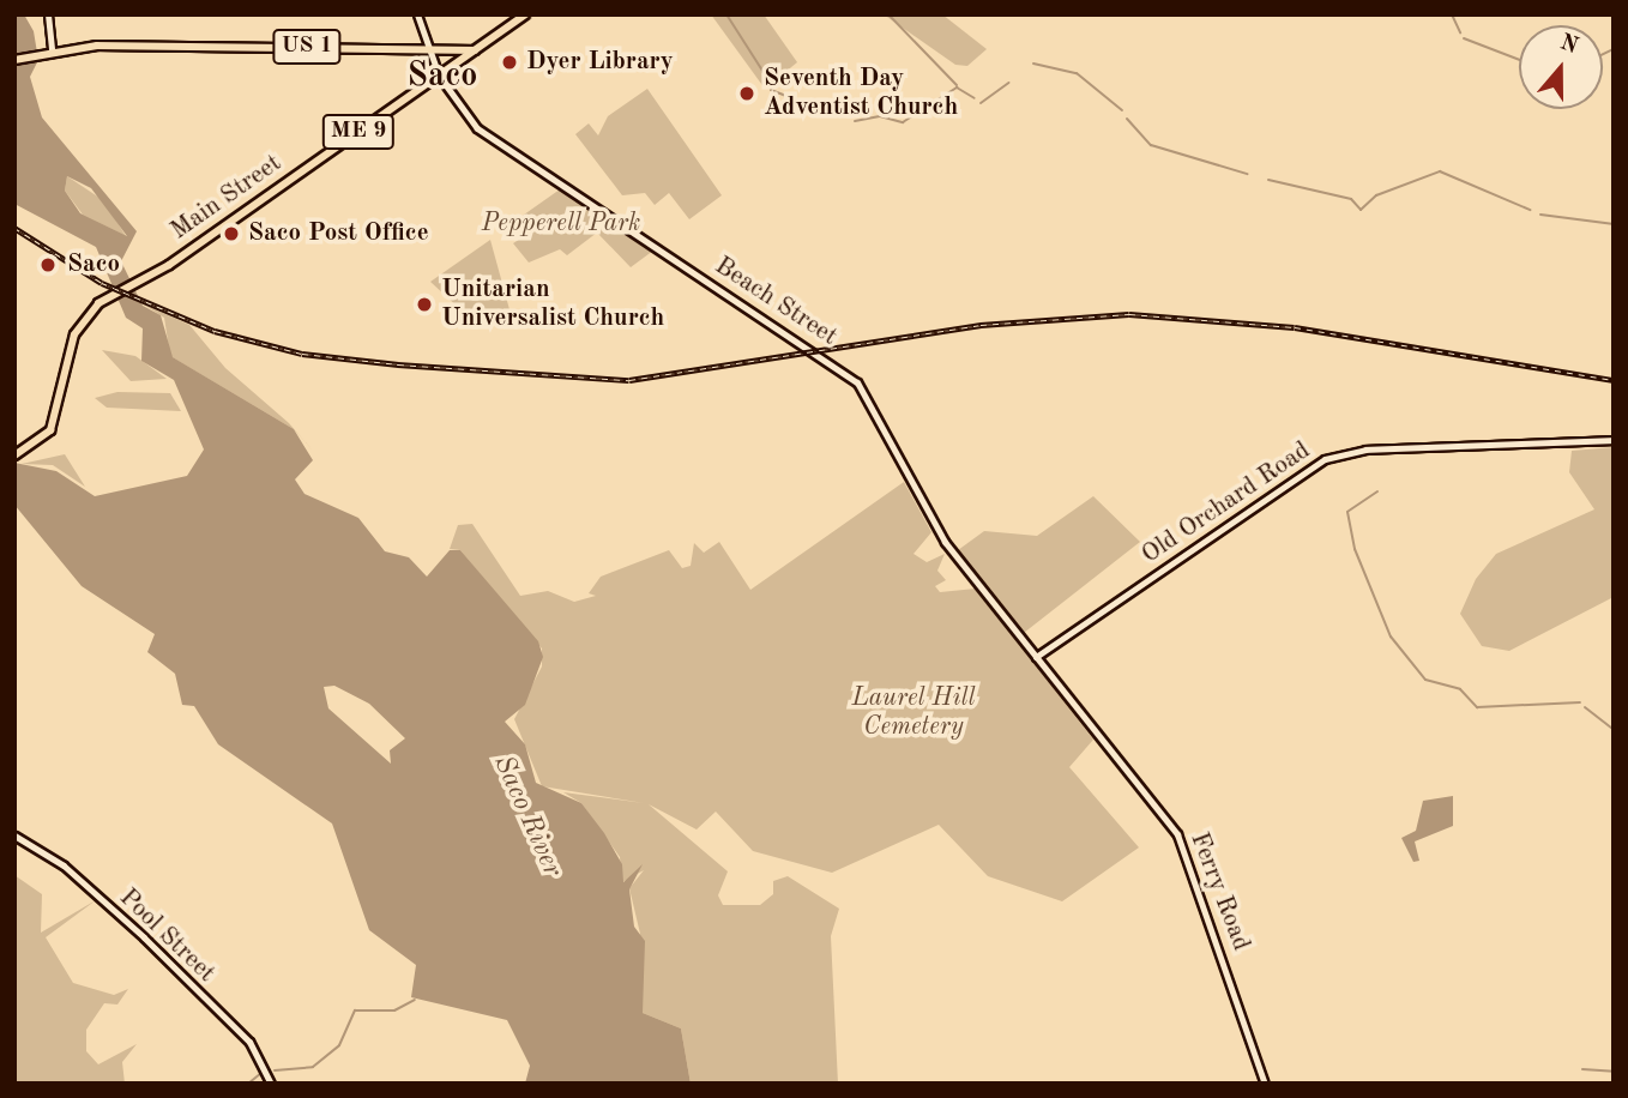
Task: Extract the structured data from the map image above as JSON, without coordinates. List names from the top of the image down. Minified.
{"streets":{"main road":["US 1","ME 9","Main Street","Beach Street","Old Orchard Road","Ferry Road","Pool Street"]},"crossings":[["US 1","Main Street"],["US 1","Beach Street"],["Main Street","Beach Street"],["Beach Street","Old Orchard Road"],["Beach Street","Ferry Road"],["Old Orchard Road","Ferry Road"]],"districts":["Saco"],"water":["Saco River"],"parks":["Pepperell Park","Laurel Hill Cemetery"],"places":["Dyer Library","Seventh Day Adventist Church","Saco Post Office","Saco","Unitarian Universalist Church"],"north":"top"}
